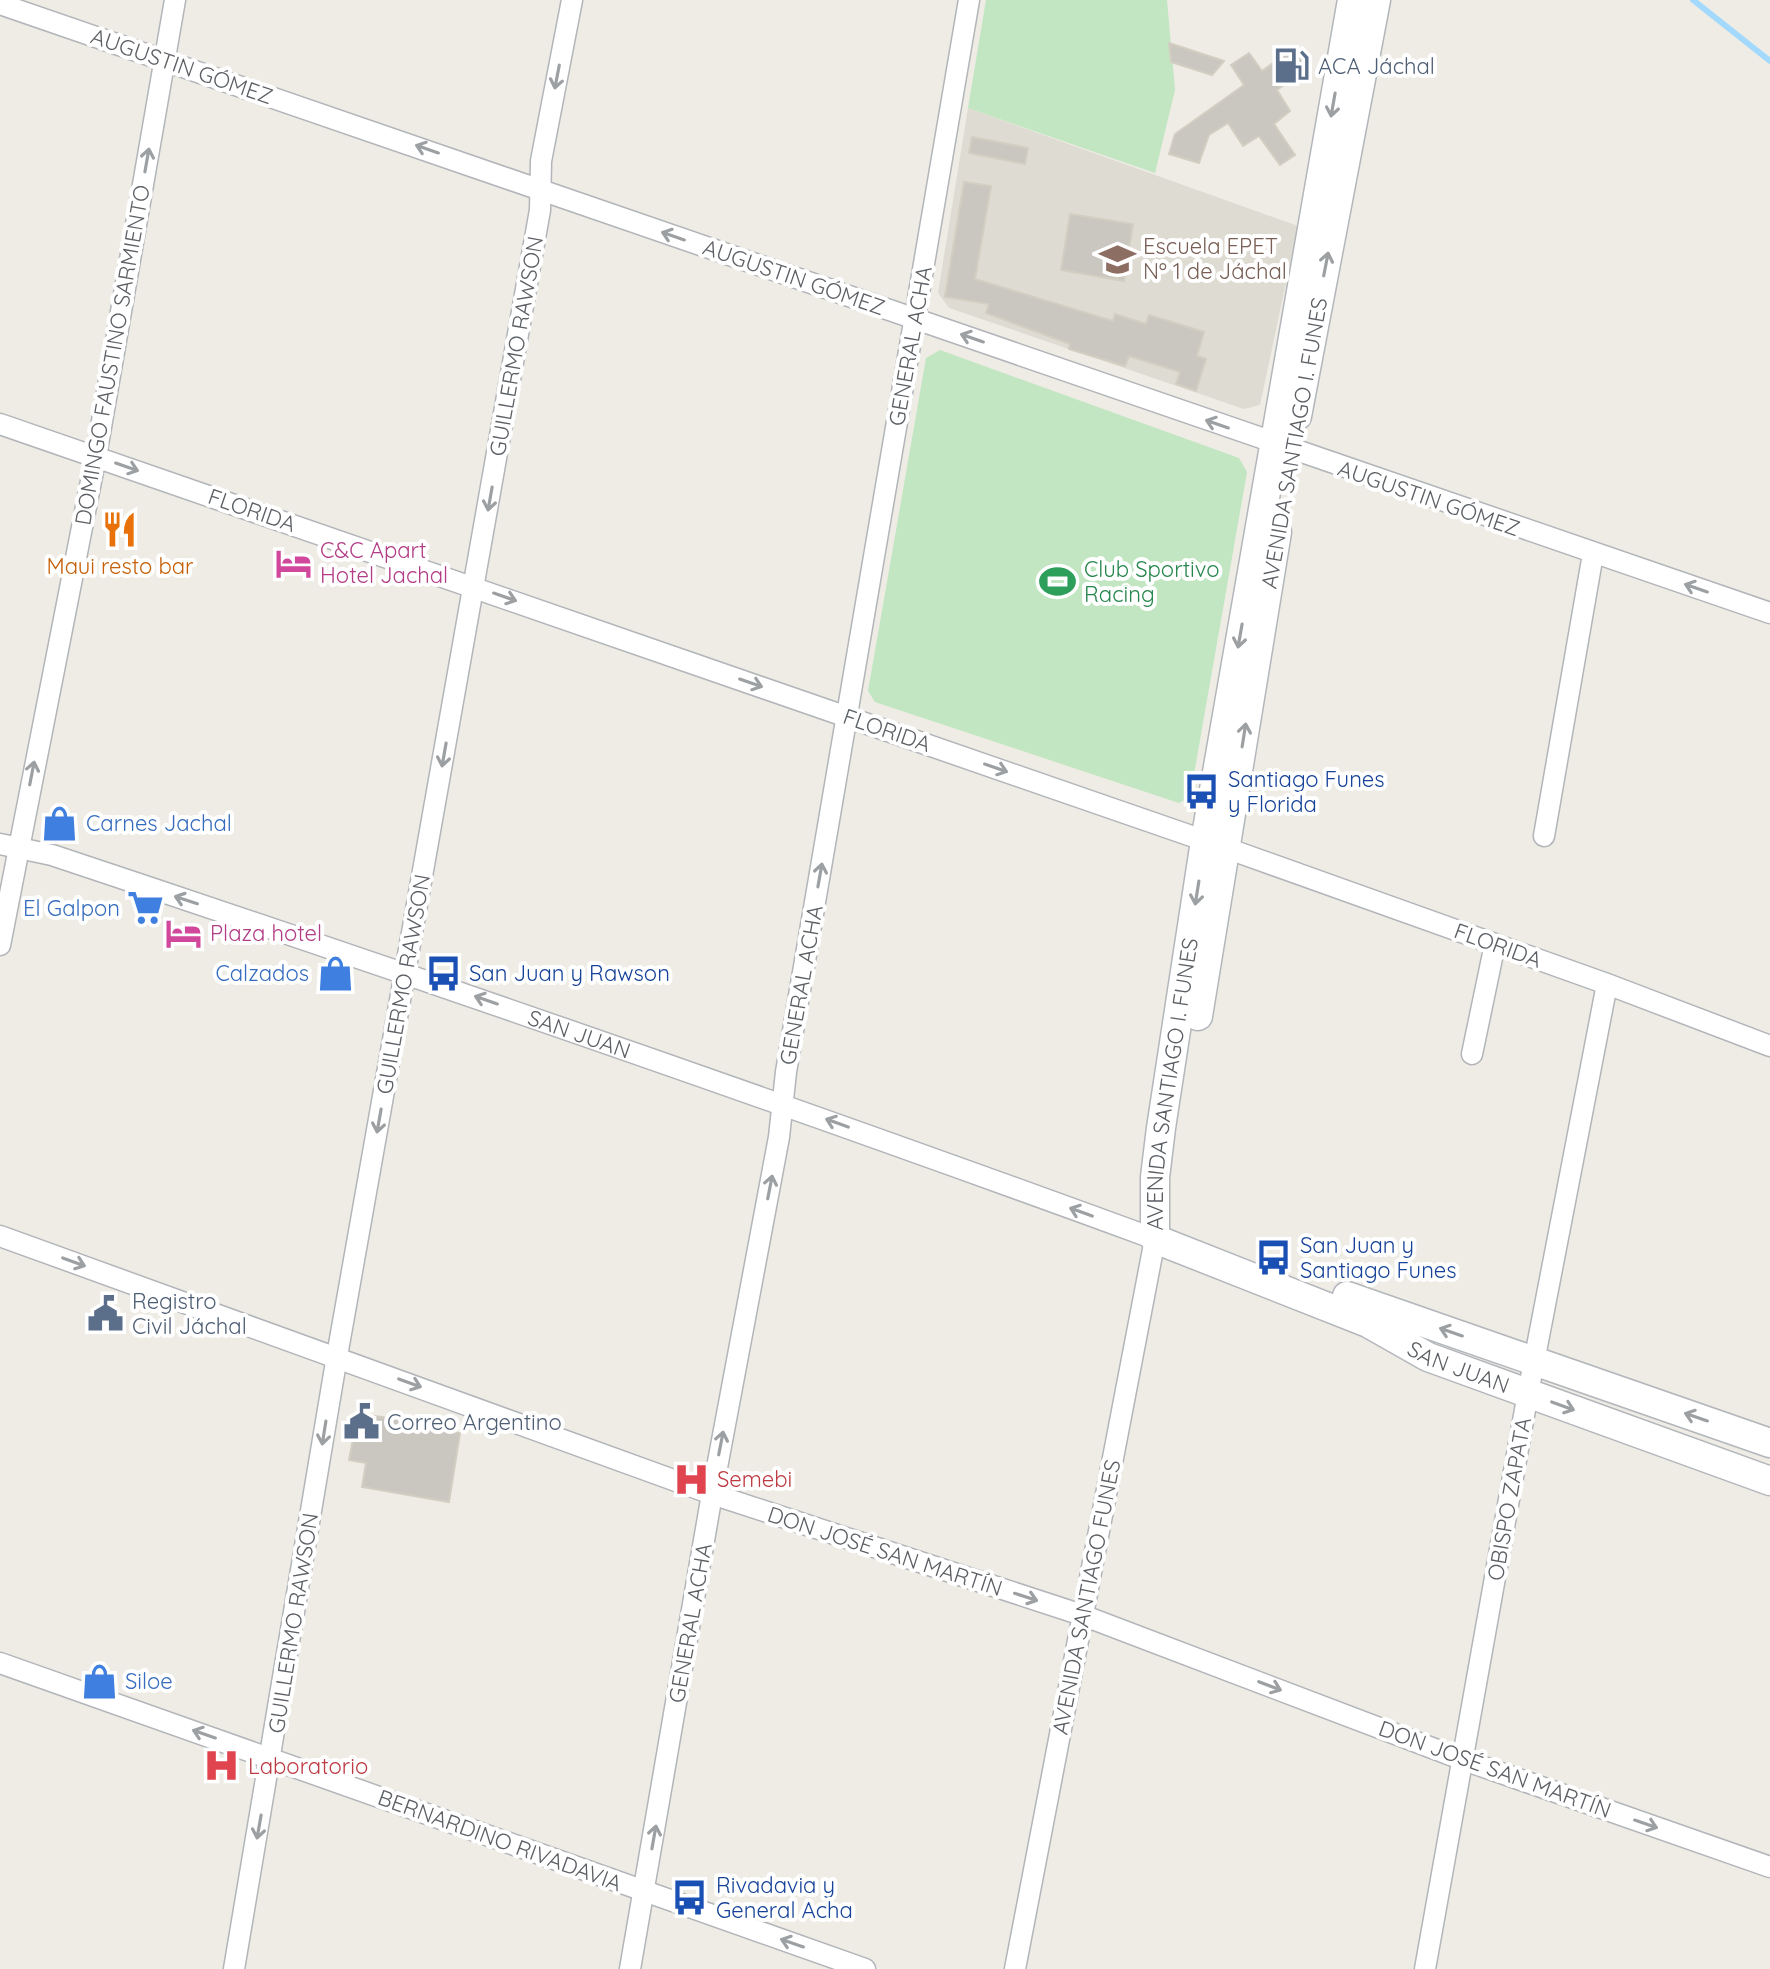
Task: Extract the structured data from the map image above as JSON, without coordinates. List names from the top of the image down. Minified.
{"streets":{"main road":["AVENIDA SANTIAGO I. FUNES","SAN JUAN"],"street":["AUGUSTIN GÓMEZ","GUILLERMO RAWSON","GENERAL ACHA","DOMINGO FAUSTINO SARMIENTO","FLORIDA","OBISPO ZAPATA","DON JOSÉ SAN MARTÍN","AVENIDA SANTIAGO FUNES","BERNARDINO RIVADAVIA"]},"crossings":[["AUGUSTIN GÓMEZ","GUILLERMO RAWSON"],["AUGUSTIN GÓMEZ","GENERAL ACHA"],["AUGUSTIN GÓMEZ","DOMINGO FAUSTINO SARMIENTO"],["AUGUSTIN GÓMEZ","AVENIDA SANTIAGO I. FUNES"],["GUILLERMO RAWSON","FLORIDA"],["GUILLERMO RAWSON","SAN JUAN"],["GUILLERMO RAWSON","DON JOSÉ SAN MARTÍN"],["GUILLERMO RAWSON","BERNARDINO RIVADAVIA"],["GENERAL ACHA","FLORIDA"],["GENERAL ACHA","SAN JUAN"],["GENERAL ACHA","DON JOSÉ SAN MARTÍN"],["GENERAL ACHA","BERNARDINO RIVADAVIA"],["DOMINGO FAUSTINO SARMIENTO","FLORIDA"],["DOMINGO FAUSTINO SARMIENTO","SAN JUAN"],["AVENIDA SANTIAGO I. FUNES","FLORIDA"],["AVENIDA SANTIAGO I. FUNES","SAN JUAN"],["AVENIDA SANTIAGO I. FUNES","AVENIDA SANTIAGO FUNES"],["FLORIDA","OBISPO ZAPATA"],["SAN JUAN","OBISPO ZAPATA"],["SAN JUAN","AVENIDA SANTIAGO FUNES"],["OBISPO ZAPATA","DON JOSÉ SAN MARTÍN"],["DON JOSÉ SAN MARTÍN","AVENIDA SANTIAGO FUNES"]],"one_way":["AUGUSTIN GÓMEZ","GUILLERMO RAWSON","GENERAL ACHA","DOMINGO FAUSTINO SARMIENTO","FLORIDA","DON JOSÉ SAN MARTÍN","BERNARDINO RIVADAVIA"],"places":{"fuel station":["ACA Jáchal"],"school or university":["Escuela EPET Nº 1 de Jáchal"],"restaurant":["Maui resto bar"],"hotel":["C&C Apart Hotel Jachal","Plaza hotel"],"sports":["Club Sportivo Racing"],"bus stop":["Santiago Funes y Florida","San Juan y Rawson","San Juan y Santiago Funes","Rivadavia y General Acha"],"shop":["Carnes Jachal","Calzados","Siloe"],"supermarket":["El Galpon"],"public building":["Registro Civil Jáchal","Correo Argentino"],"hospital":["Semebi","Laboratorio"]}}
